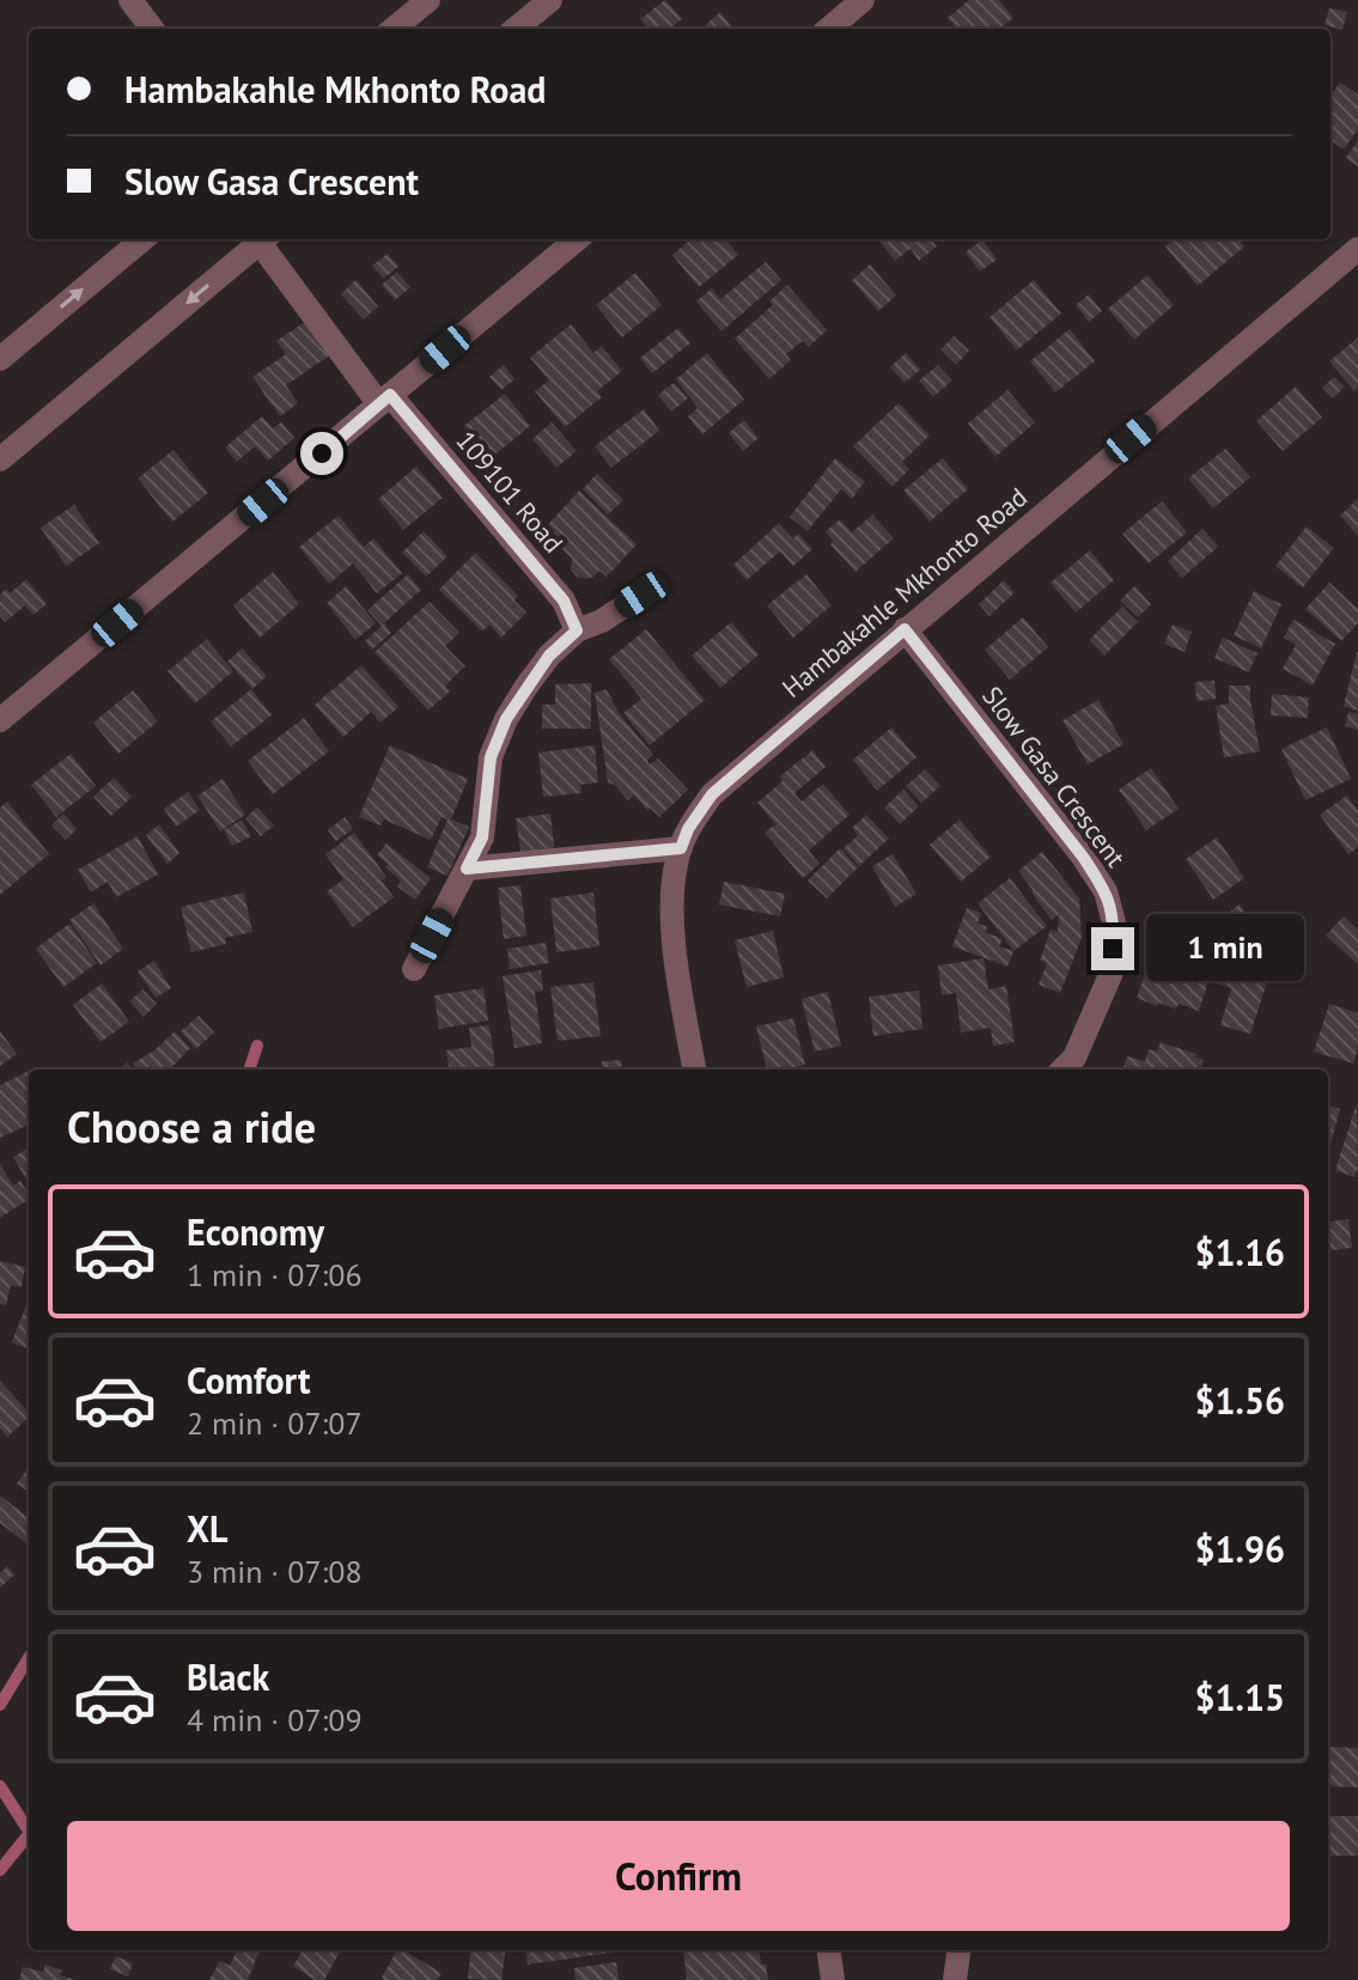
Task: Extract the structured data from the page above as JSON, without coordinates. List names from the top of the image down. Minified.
{"streets":{"street":["109101 Road","Hambakahle Mkhonto Road","Slow Gasa Crescent"]},"crossings":[["Hambakahle Mkhonto Road","Slow Gasa Crescent"]],"page":{"banner":["Hambakahle Mkhonto Road","Slow Gasa Crescent"],"bubble":"1 min","heading":"Choose a ride","list":[{"name":"Economy","note":"1 min · 07:06","value":"$1.16"},{"name":"Comfort","note":"2 min · 07:07","value":"$1.56"},{"name":"XL","note":"3 min · 07:08","value":"$1.96"},{"name":"Black","note":"4 min · 07:09","value":"$1.15"}],"buttons":"Confirm"}}
